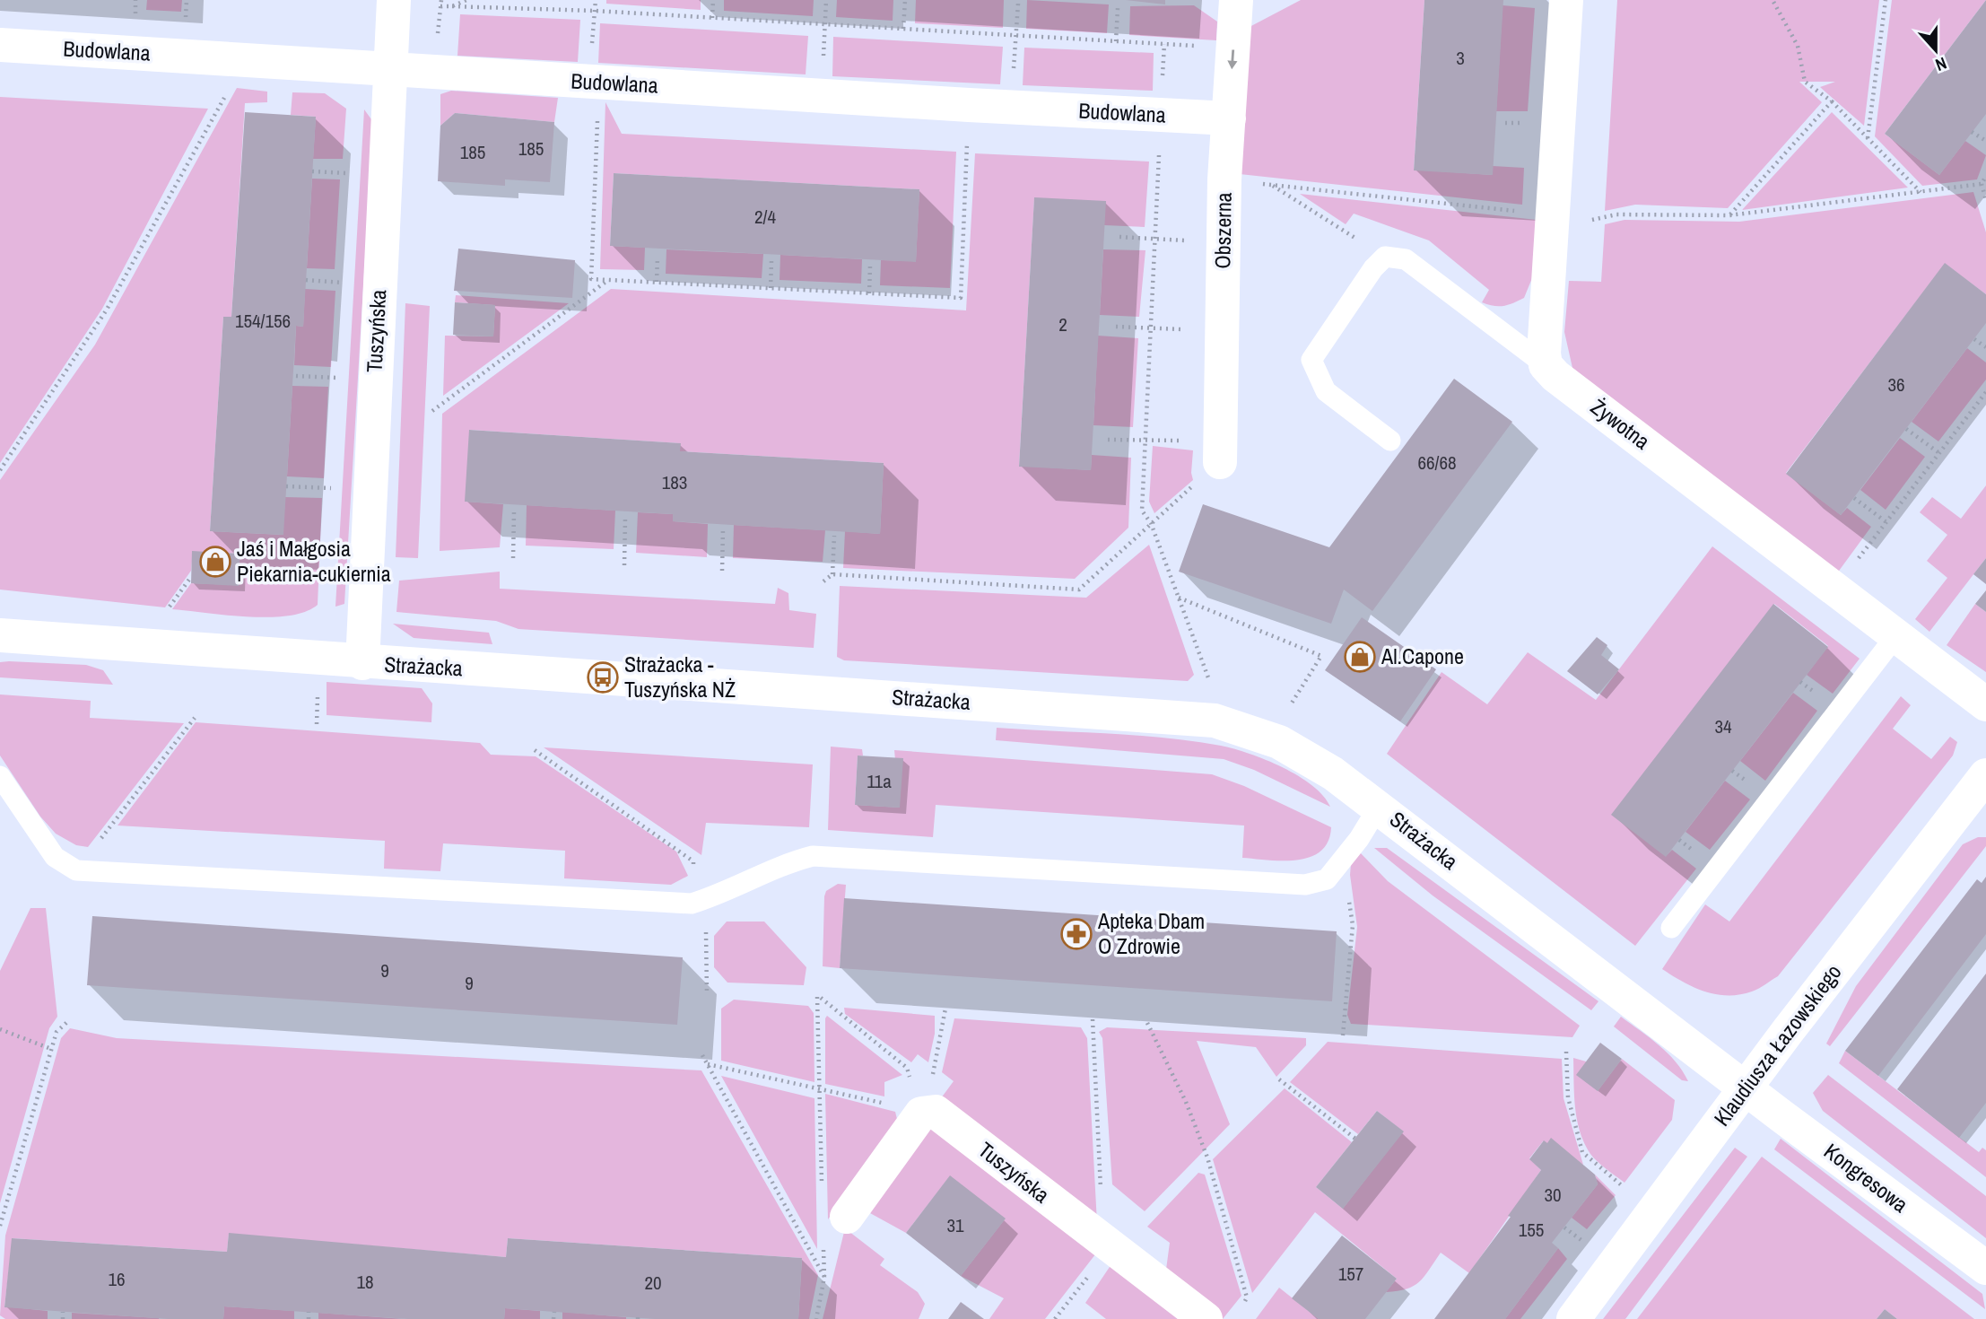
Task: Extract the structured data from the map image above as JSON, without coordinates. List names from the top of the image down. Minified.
{"streets":{"street":["Budowlana","Obszerna","Tuszyńska","Żywotna","Strażacka","Klaudiusza Łazowskiego","Kongresowa"]},"crossings":[["Budowlana","Obszerna"],["Budowlana","Tuszyńska"],["Tuszyńska","Strażacka"],["Strażacka","Klaudiusza Łazowskiego"],["Strażacka","Kongresowa"],["Klaudiusza Łazowskiego","Kongresowa"]],"places":{"shop":["Jaś i Małgosia Piekarnia-cukiernia","Al.Capone"],"bus stop":["Strażacka - Tuszyńska NŻ"],"pharmacy":["Apteka Dbam O Zdrowie"]},"house_numbers":["3","185","185","2/4","154/156","2","36","66/68","183","34","11a","9","9","30","31","155","157","16","18","20"],"north":"bottom"}
